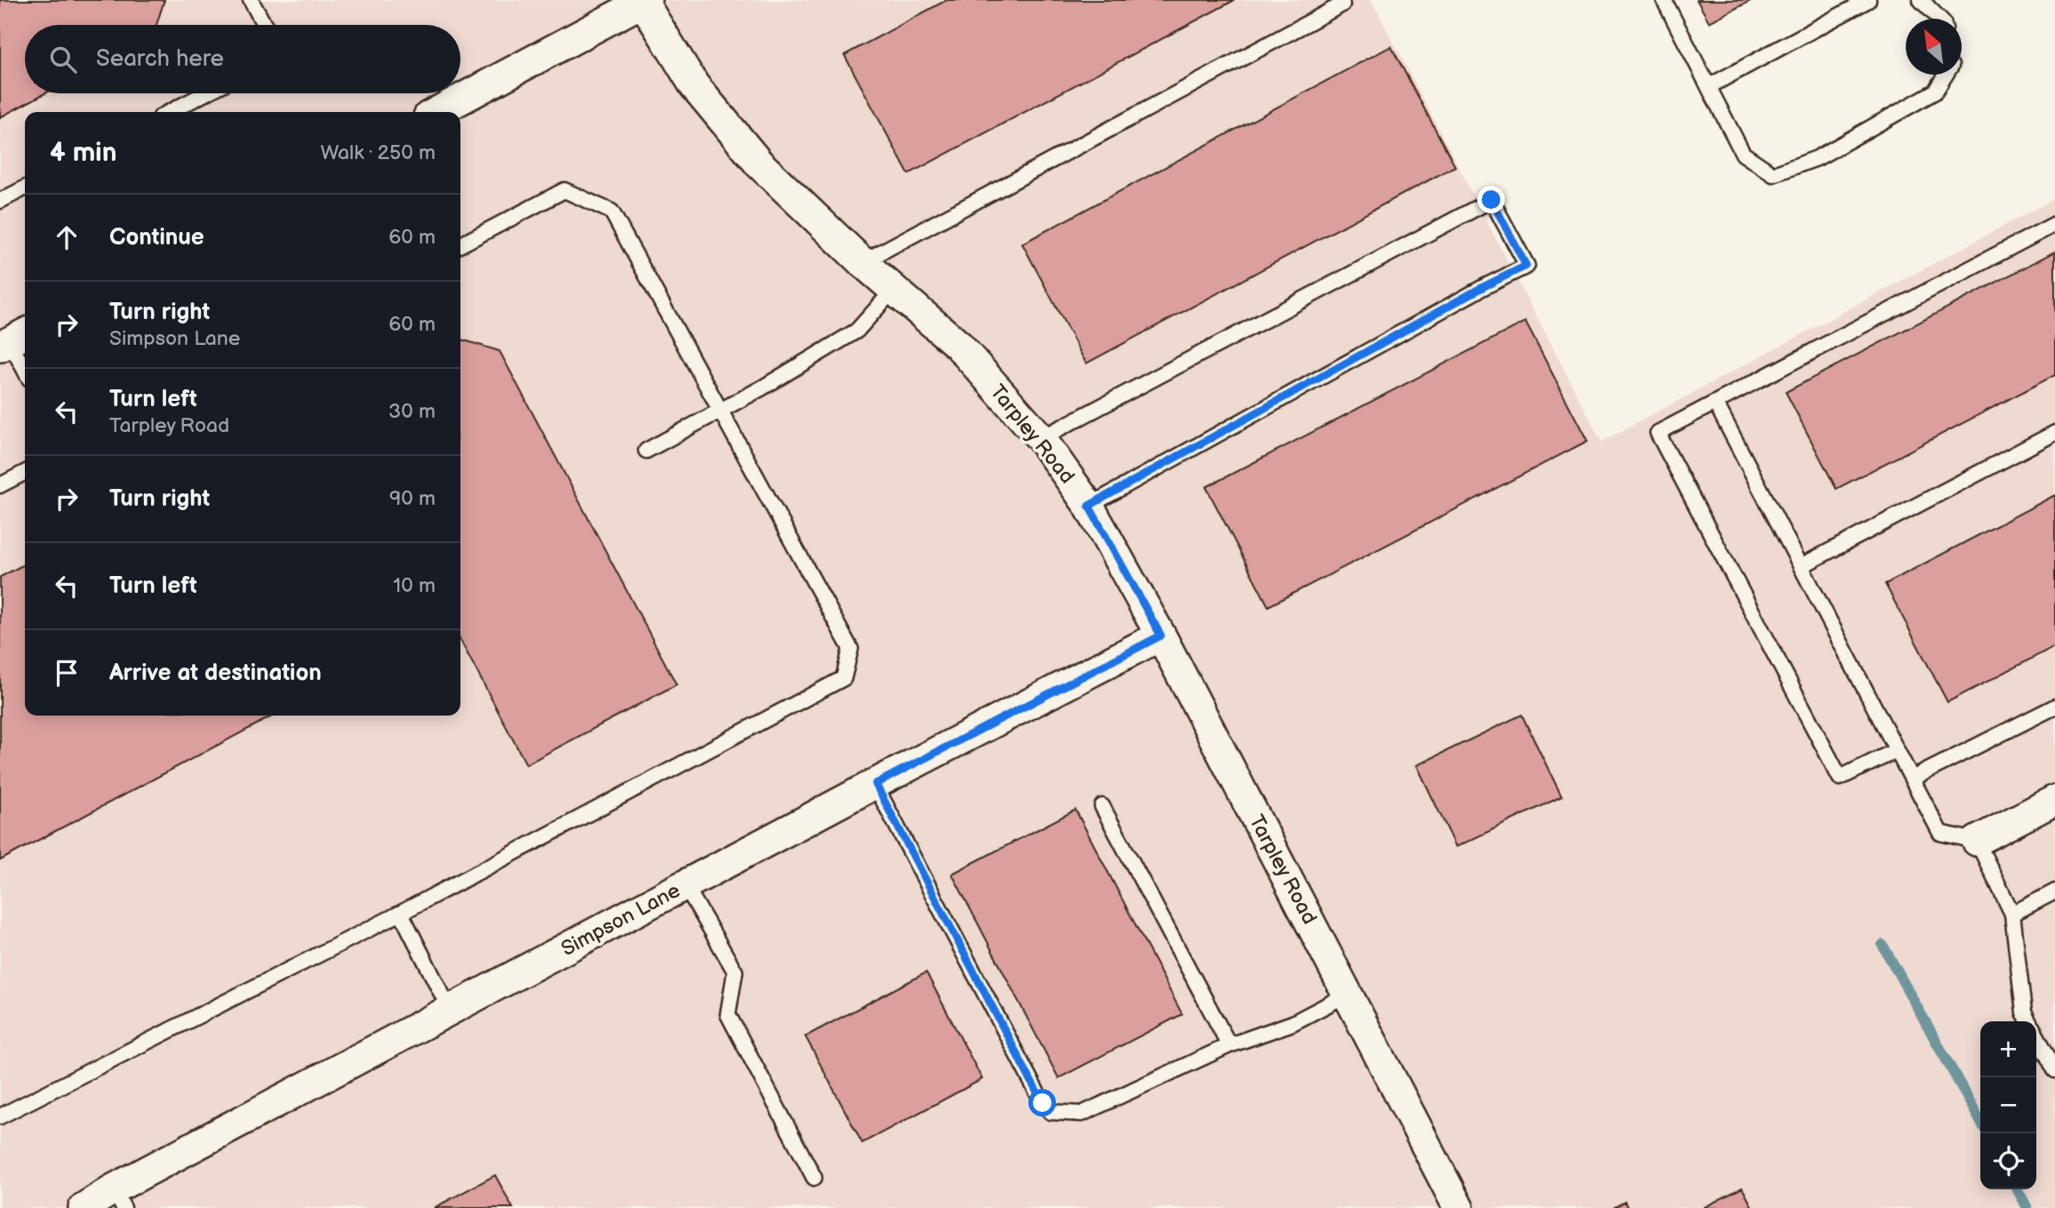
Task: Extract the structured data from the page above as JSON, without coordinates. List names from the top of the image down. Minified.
{"streets":{"street":["Tarpley Road","Simpson Lane"]},"crossings":[["Tarpley Road","Simpson Lane"]],"north":"top left","page":{"search":"Search here","heading":["4 min","Walk · 250 m"],"list":[["Continue","60 m"],["Turn right","Simpson Lane","60 m"],["Turn left","Tarpley Road","30 m"],["Turn right","90 m"],["Turn left","10 m"],"Arrive at destination"],"map_buttons":["+","−"]}}
